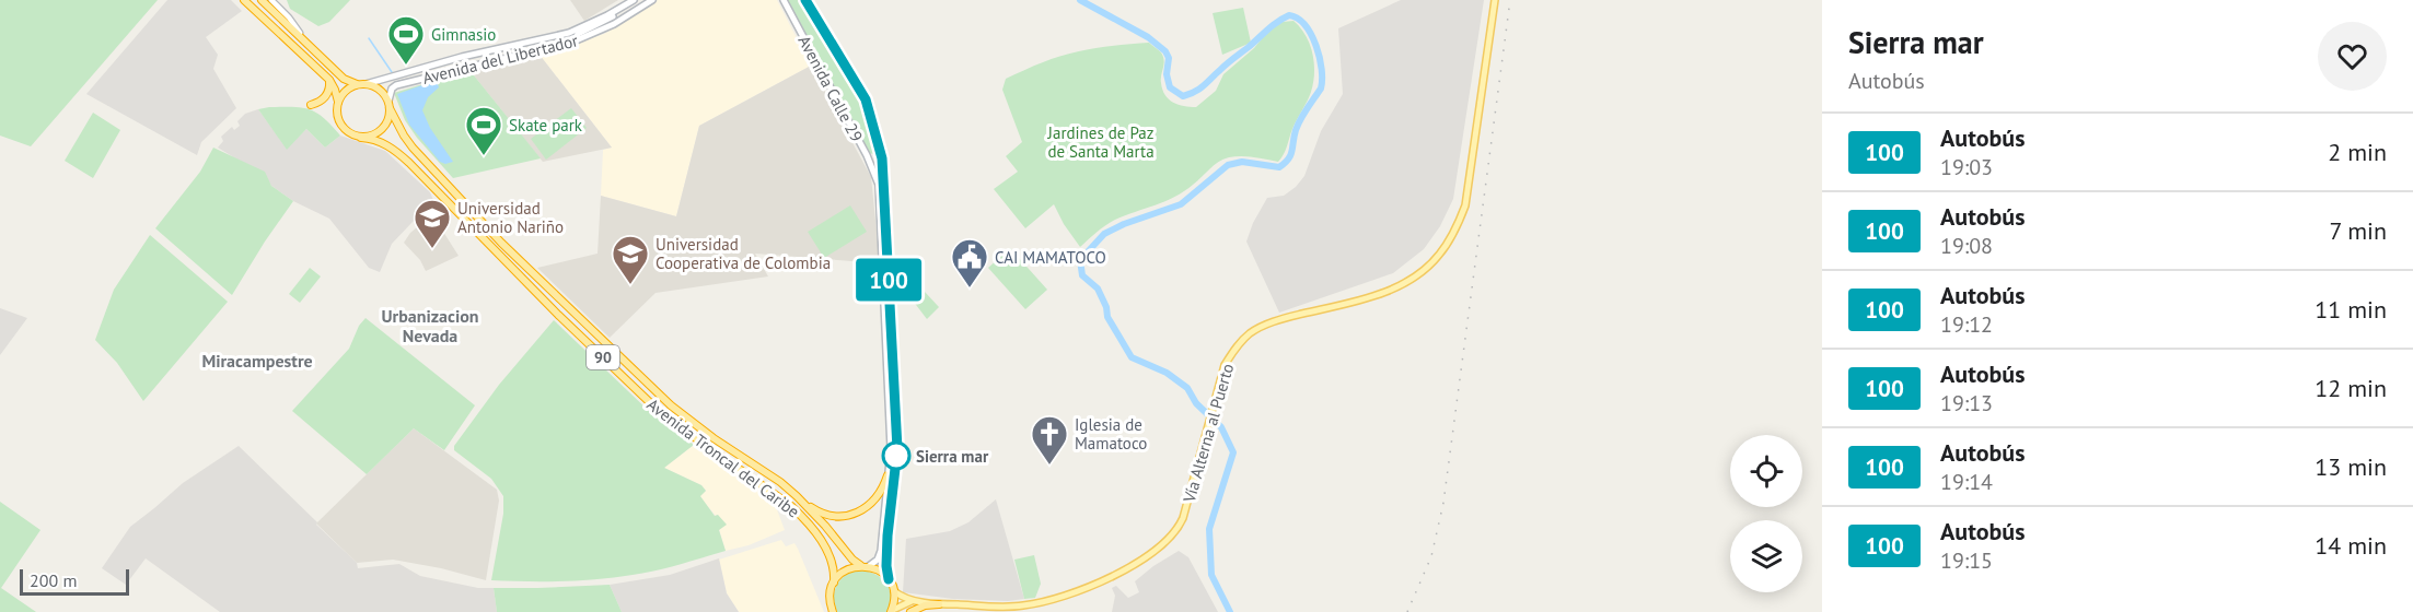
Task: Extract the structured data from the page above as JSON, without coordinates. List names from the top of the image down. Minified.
{"streets":{"highway":["90","Avenida Troncal del Caribe"],"main road":["Avenida del Libertador","Avenida Calle 29","Vía Alterna al Puerto"]},"crossings":[["Avenida del Libertador","Avenida Troncal del Caribe"],["90","Avenida Troncal del Caribe"]],"districts":["Urbanizacion Nevada","Miracampestre"],"parks":["Jardines de Paz de Santa Marta"],"places":{"sports":["Gimnasio","Skate park"],"school or university":["Universidad Antonio Nariño","Universidad Cooperativa de Colombia"],"public building":["CAI MAMATOCO"],"other":["Sierra mar"],"church":["Iglesia de Mamatoco"]},"lines":["bus line 100"],"scale_bar":"200 m","page":{"on_map":"100","heading":["Sierra mar","Autobús"],"list":[{"mark":"100","name":"Autobús","note":"19:03","value":"2 min"},{"mark":"100","name":"Autobús","note":"19:08","value":"7 min"},{"mark":"100","name":"Autobús","note":"19:12","value":"11 min"},{"mark":"100","name":"Autobús","note":"19:13","value":"12 min"},{"mark":"100","name":"Autobús","note":"19:14","value":"13 min"},{"mark":"100","name":"Autobús","note":"19:15","value":"14 min"}],"scale":"200 m"}}
